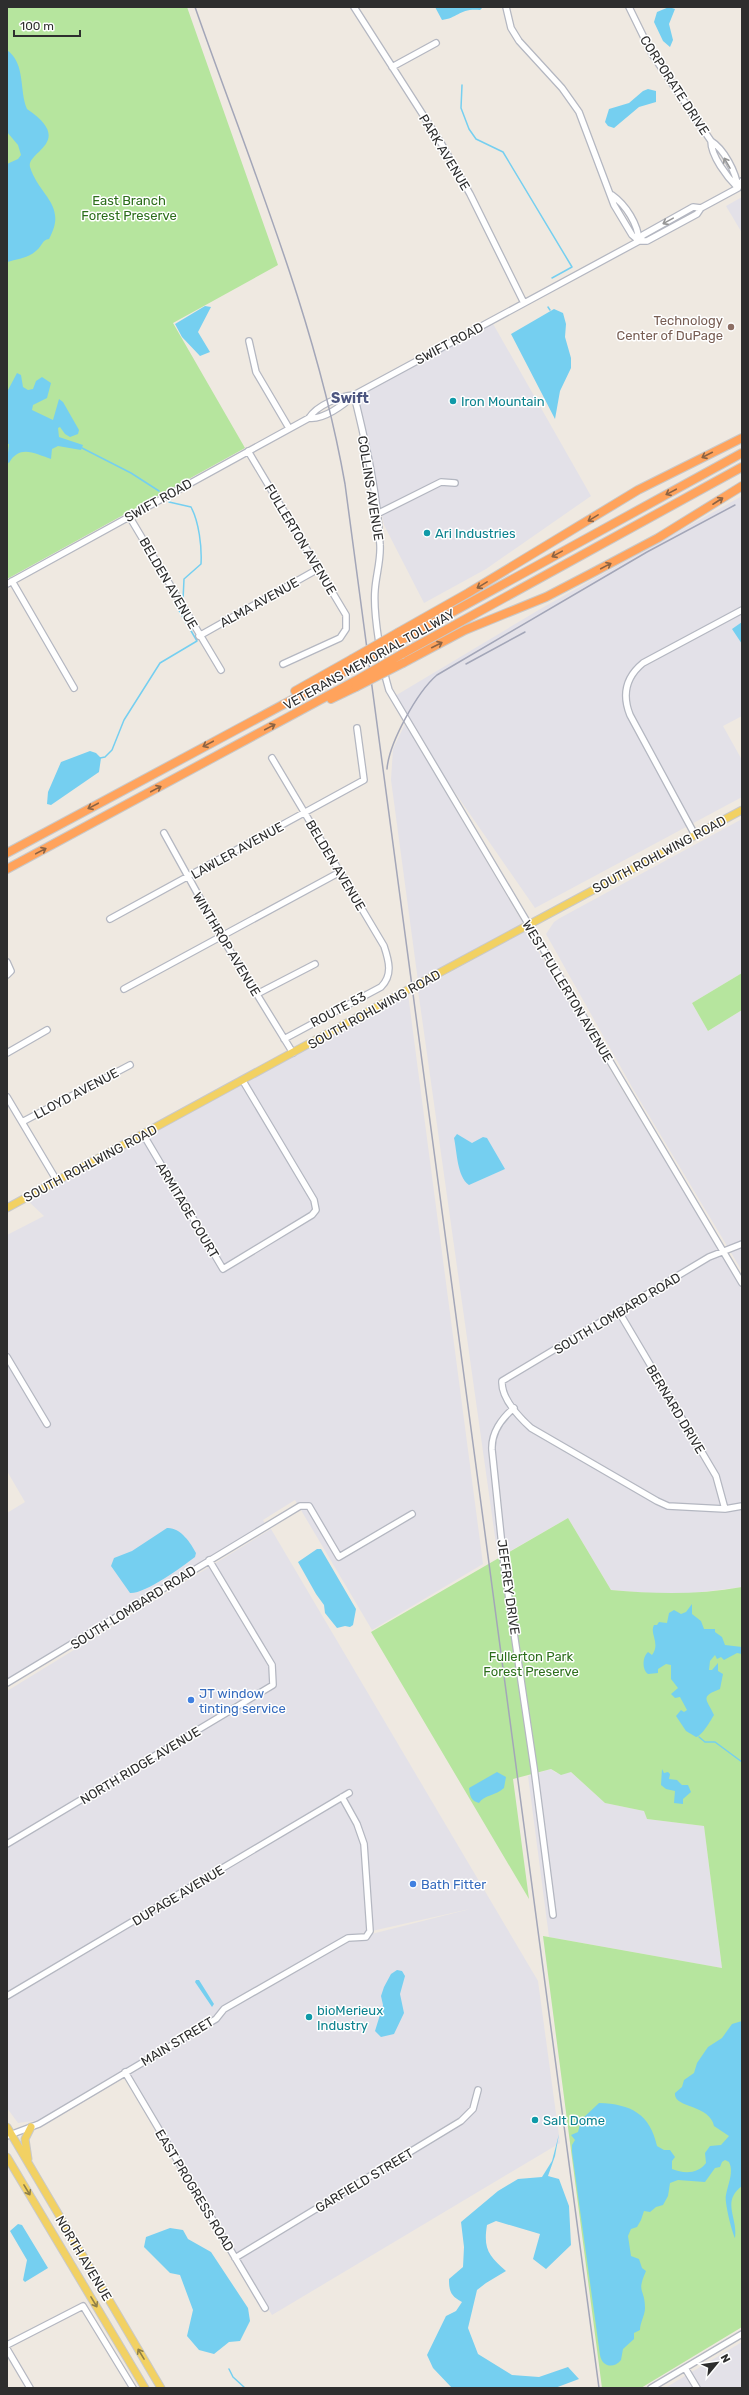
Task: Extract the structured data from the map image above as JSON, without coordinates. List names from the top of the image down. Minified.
{"streets":{"highway":["VETERANS MEMORIAL TOLLWAY"],"main road":["SOUTH ROHLWING ROAD","NORTH AVENUE"],"street":["CORPORATE DRIVE","PARK AVENUE","SWIFT ROAD","COLLINS AVENUE","FULLERTON AVENUE","BELDEN AVENUE","ALMA AVENUE","LAWLER AVENUE","WINTHROP AVENUE","WEST FULLERTON AVENUE","ROUTE 53","LLOYD AVENUE","ARMITAGE COURT","SOUTH LOMBARD ROAD","BERNARD DRIVE","JEFFREY DRIVE","NORTH RIDGE AVENUE","DUPAGE AVENUE","MAIN STREET","GARFIELD STREET","EAST PROGRESS ROAD"]},"crossings":[["CORPORATE DRIVE","SWIFT ROAD"],["PARK AVENUE","SWIFT ROAD"],["SWIFT ROAD","COLLINS AVENUE"],["SWIFT ROAD","FULLERTON AVENUE"],["SWIFT ROAD","BELDEN AVENUE"],["COLLINS AVENUE","WEST FULLERTON AVENUE"],["FULLERTON AVENUE","ALMA AVENUE"],["BELDEN AVENUE","ALMA AVENUE"],["BELDEN AVENUE","LAWLER AVENUE"],["BELDEN AVENUE","ROUTE 53"],["LAWLER AVENUE","WINTHROP AVENUE"],["SOUTH ROHLWING ROAD","WINTHROP AVENUE"],["SOUTH ROHLWING ROAD","WEST FULLERTON AVENUE"],["SOUTH ROHLWING ROAD","ARMITAGE COURT"],["WINTHROP AVENUE","ROUTE 53"],["WEST FULLERTON AVENUE","SOUTH LOMBARD ROAD"],["SOUTH LOMBARD ROAD","BERNARD DRIVE"],["SOUTH LOMBARD ROAD","JEFFREY DRIVE"],["SOUTH LOMBARD ROAD","NORTH RIDGE AVENUE"],["DUPAGE AVENUE","MAIN STREET"],["MAIN STREET","EAST PROGRESS ROAD"],["MAIN STREET","NORTH AVENUE"],["GARFIELD STREET","EAST PROGRESS ROAD"]],"districts":["Swift"],"parks":["East Branch Forest Preserve","Fullerton Park Forest Preserve"],"places":["Technology Center of DuPage","Iron Mountain","Ari Industries","JT window tinting service","Bath Fitter","bioMerieux Industry","Salt Dome"],"scale_bar":"100 m","north":"top right"}
